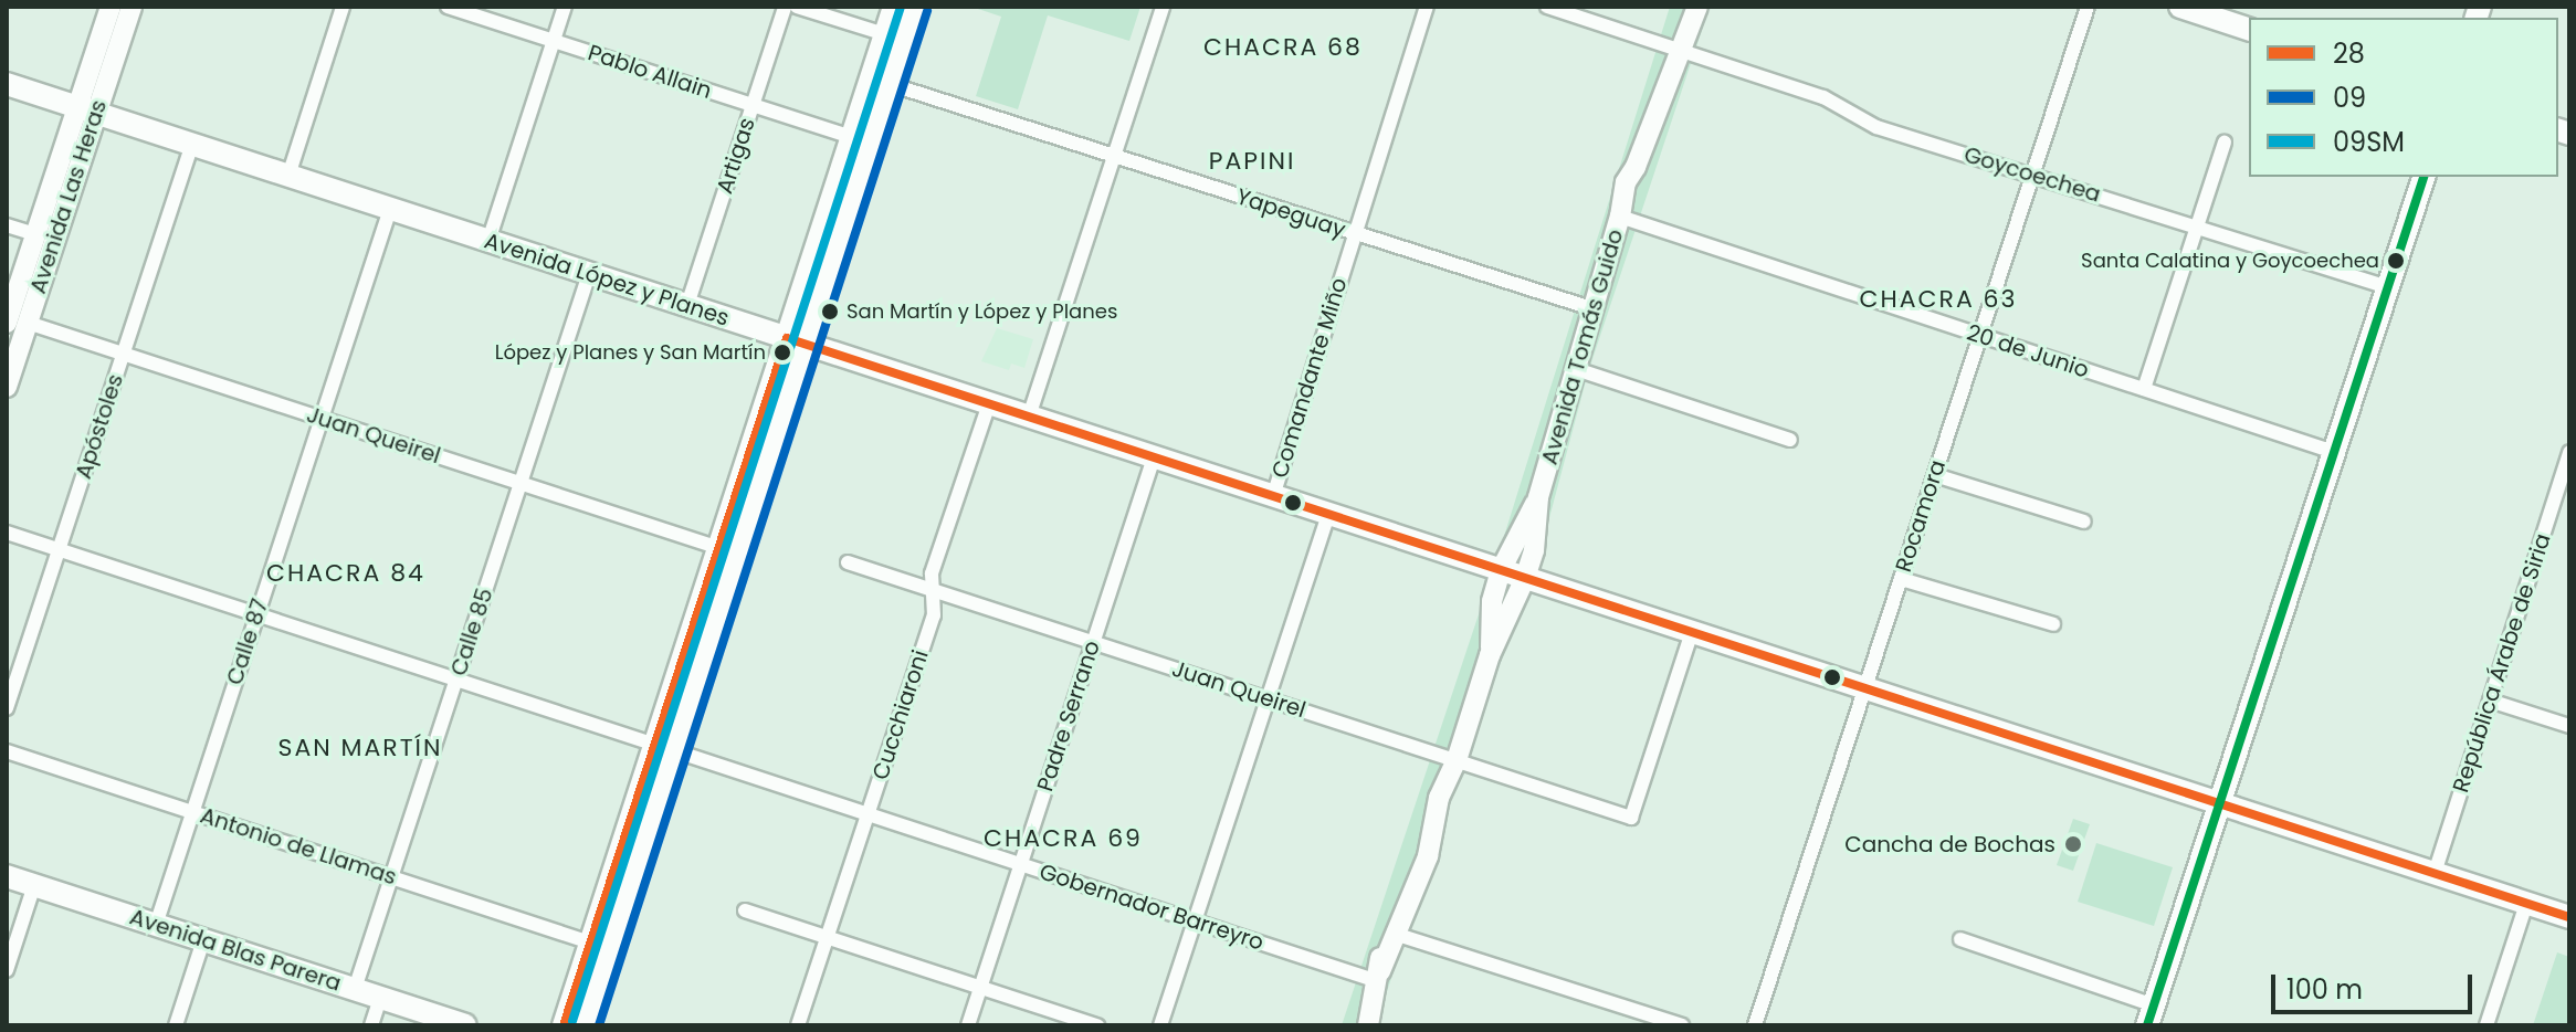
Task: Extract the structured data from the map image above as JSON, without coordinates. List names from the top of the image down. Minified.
{"streets":{"main road":["Avenida Las Heras","Avenida López y Planes","Avenida Tomás Guido","Avenida Blas Parera"],"street":["Pablo Allain","Artigas","Goycoechea","Yapeguay","20 de Junio","Comandante Miño","Apóstoles","Juan Queirel","Rocamora","Calle 85","Calle 87","República Árabe de Siria","Cucchiaroni","Padre Serrano","Antonio de Llamas","Gobernador Barreyro"]},"crossings":[["Pablo Allain","Artigas"],["Artigas","Avenida López y Planes"],["Goycoechea","Avenida Tomás Guido"],["Goycoechea","Rocamora"],["Avenida Las Heras","Avenida López y Planes"],["Avenida Las Heras","Juan Queirel"],["Yapeguay","Avenida Tomás Guido"],["Yapeguay","Comandante Miño"],["Avenida López y Planes","Avenida Tomás Guido"],["Avenida López y Planes","Comandante Miño"],["Avenida López y Planes","Apóstoles"],["Avenida López y Planes","Juan Queirel"],["Avenida López y Planes","Rocamora"],["Avenida López y Planes","Calle 85"],["Avenida López y Planes","Calle 87"],["Avenida López y Planes","República Árabe de Siria"],["Avenida López y Planes","Cucchiaroni"],["Avenida López y Planes","Padre Serrano"],["Avenida Tomás Guido","20 de Junio"],["Avenida Tomás Guido","Juan Queirel"],["Avenida Tomás Guido","Gobernador Barreyro"],["20 de Junio","Rocamora"],["Apóstoles","Juan Queirel"],["Apóstoles","Gobernador Barreyro"],["Juan Queirel","Calle 85"],["Juan Queirel","Calle 87"],["Juan Queirel","Cucchiaroni"],["Juan Queirel","Padre Serrano"],["Calle 85","Antonio de Llamas"],["Calle 85","Gobernador Barreyro"],["Calle 85","Avenida Blas Parera"],["Calle 87","Antonio de Llamas"],["Calle 87","Gobernador Barreyro"],["Calle 87","Avenida Blas Parera"],["Cucchiaroni","Gobernador Barreyro"],["Padre Serrano","Gobernador Barreyro"]],"districts":["CHACRA 68","PAPINI","CHACRA 63","CHACRA 84","SAN MARTÍN","CHACRA 69"],"places":["Santa Calatina y Goycoechea","San Martín y López y Planes","López y Planes y San Martín","Cancha de Bochas"],"lines":["transit line 09SM","transit line 09","transit line 28"],"legend":["28","09","09SM"],"scale_bar":"100 m"}
